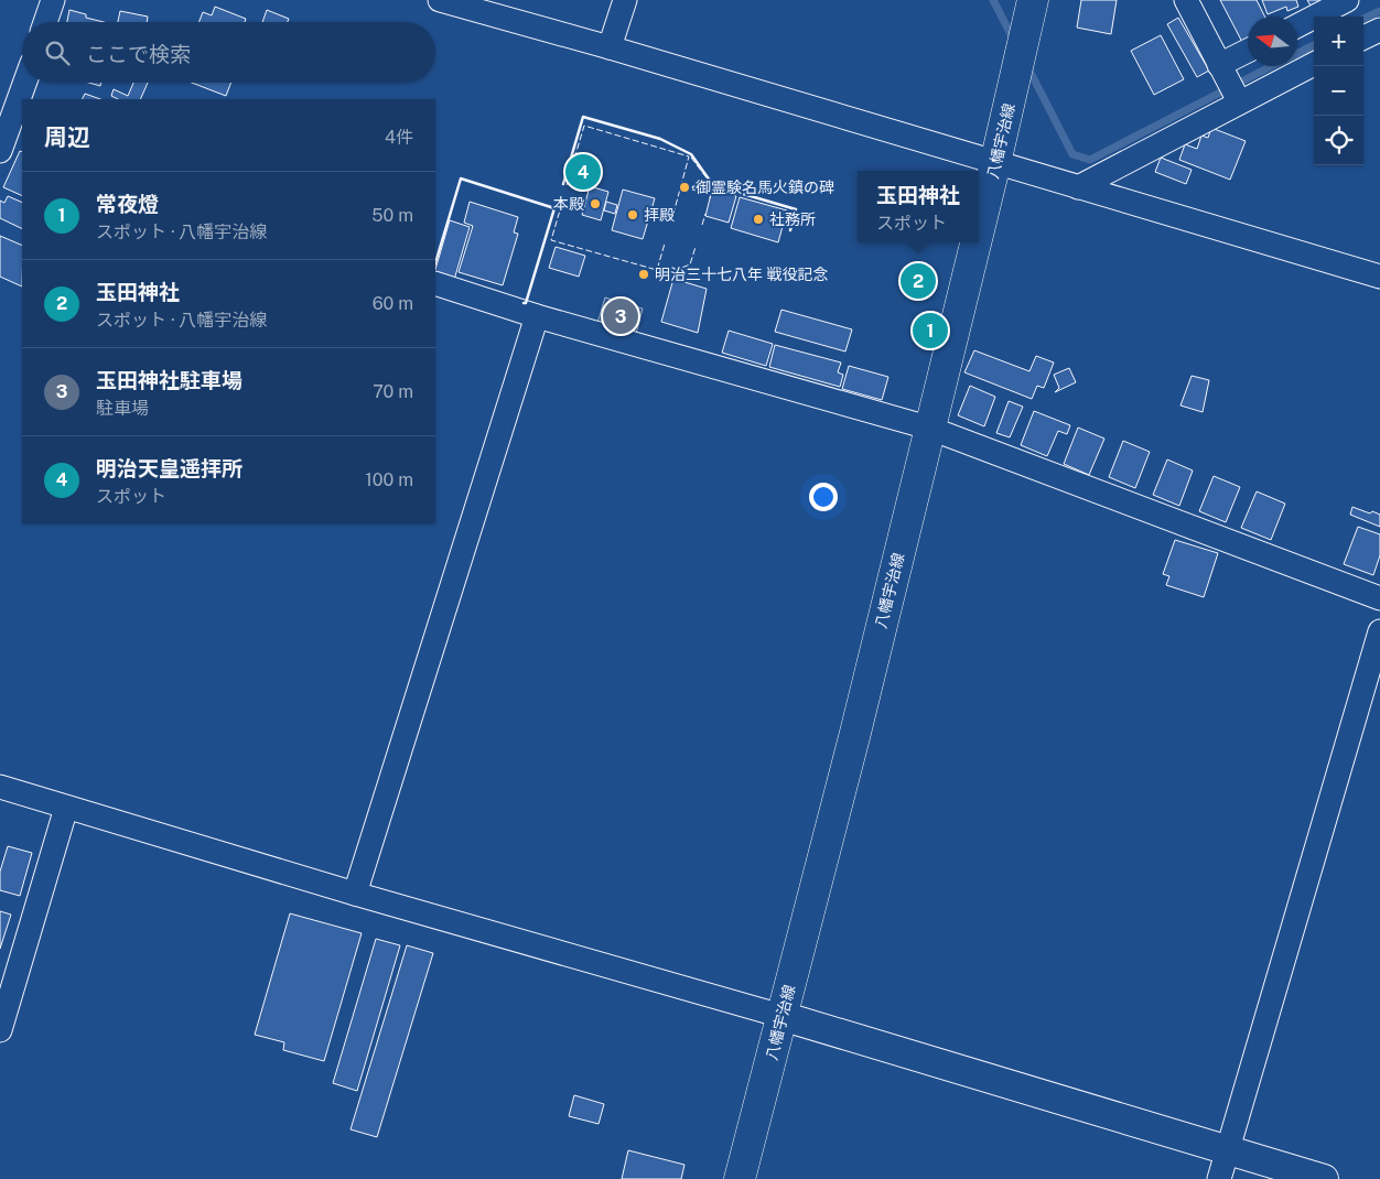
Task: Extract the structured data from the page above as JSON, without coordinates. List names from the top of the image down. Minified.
{"streets":{"main road":["八幡宇治線"]},"places":["御霊験名馬火鎮の碑","本殿","拝殿","社務所","明治三十七八年 戦役記念"],"north":"left","page":{"map_buttons":["+","−"],"search":"ここで検索","heading":["周辺","4件"],"pins":["4","2","3","1"],"popup":["玉田神社","スポット"],"list":[{"mark":"1","name":"常夜燈","note":"スポット · 八幡宇治線","value":"50 m"},{"mark":"2","name":"玉田神社","note":"スポット · 八幡宇治線","value":"60 m"},{"mark":"3","name":"玉田神社駐車場","note":"駐車場","value":"70 m"},{"mark":"4","name":"明治天皇遥拝所","note":"スポット","value":"100 m"}]}}
